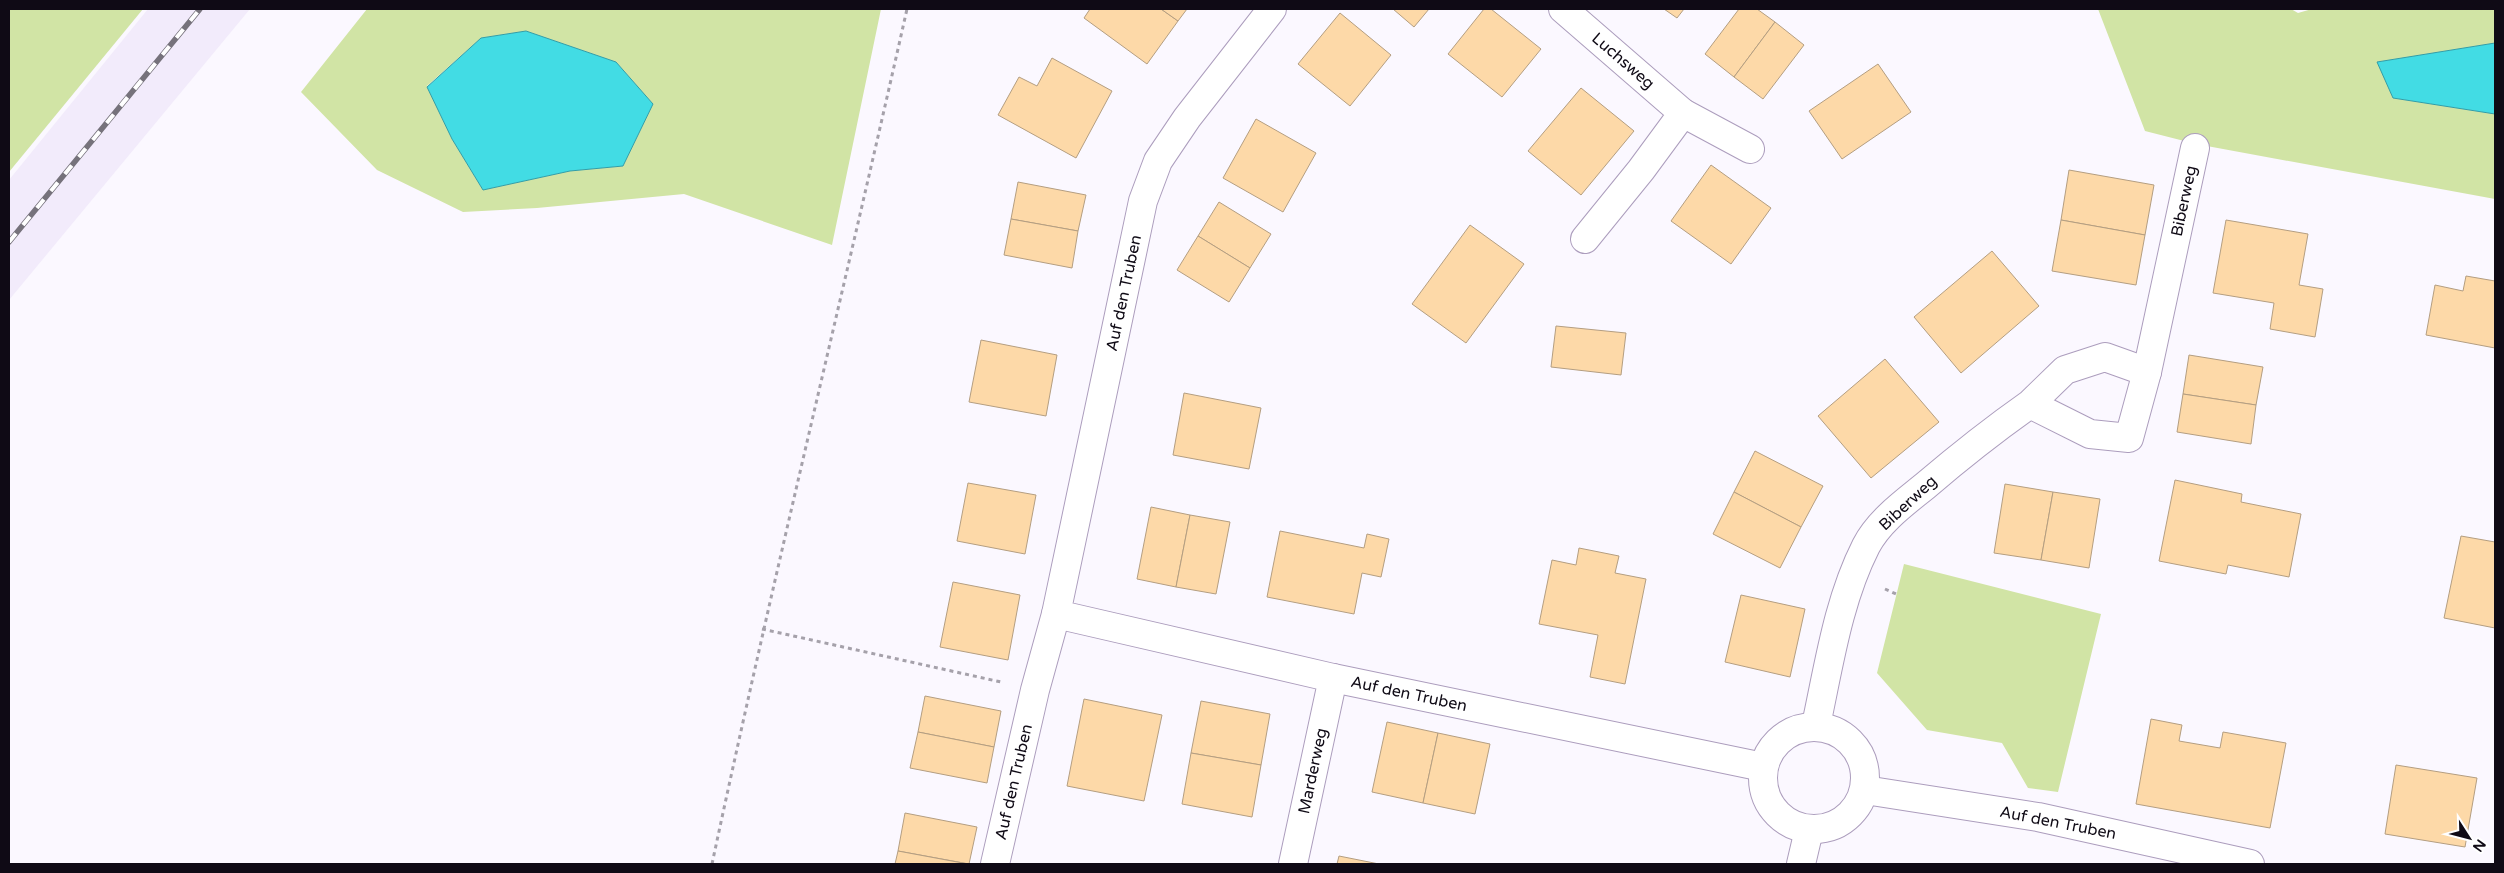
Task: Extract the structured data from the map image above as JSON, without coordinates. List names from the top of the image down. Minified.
{"streets":{"street":["Luchsweg","Biberweg","Auf den Truben","Marderweg"]},"crossings":[["Biberweg","Auf den Truben"],["Auf den Truben","Marderweg"]],"north":"bottom right"}
